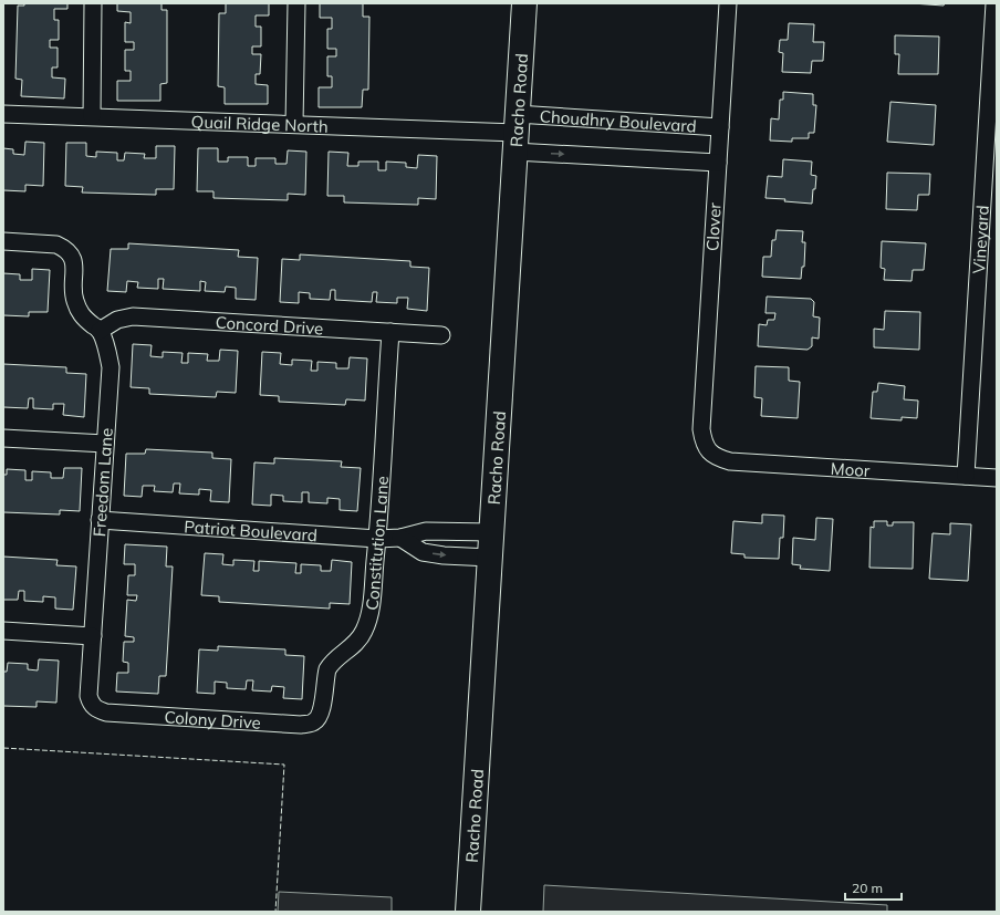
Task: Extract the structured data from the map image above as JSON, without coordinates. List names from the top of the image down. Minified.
{"streets":{"street":["Racho Road","Choudhry Boulevard","Quail Ridge North","Clover","Vineyard","Concord Drive","Moor","Freedom Lane","Patriot Boulevard","Constitution Lane","Colony Drive"]},"crossings":[["Racho Road","Choudhry Boulevard"],["Racho Road","Quail Ridge North"],["Racho Road","Patriot Boulevard"],["Choudhry Boulevard","Quail Ridge North"],["Choudhry Boulevard","Clover"],["Clover","Moor"],["Vineyard","Moor"],["Concord Drive","Freedom Lane"],["Concord Drive","Constitution Lane"],["Freedom Lane","Patriot Boulevard"],["Freedom Lane","Colony Drive"],["Patriot Boulevard","Constitution Lane"],["Constitution Lane","Colony Drive"]],"scale_bar":"20 m"}
